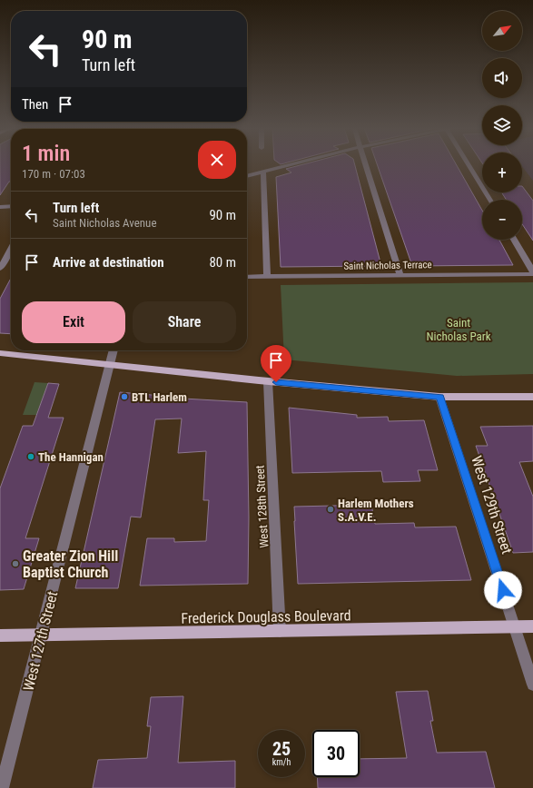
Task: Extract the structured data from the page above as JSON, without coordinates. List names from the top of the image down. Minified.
{"streets":{"main road":["Frederick Douglass Boulevard"],"street":["Saint Nicholas Terrace","West 129th Street","West 128th Street","West 127th Street"]},"crossings":[["West 129th Street","Frederick Douglass Boulevard"],["West 128th Street","Frederick Douglass Boulevard"],["Frederick Douglass Boulevard","West 127th Street"]],"parks":["Saint Nicholas Park"],"places":["BTL Harlem","The Hannigan","Harlem Mothers S.A.V.E.","Greater Zion Hill Baptist Church"],"north":"top right","page":{"map_buttons":["+","−"],"turn":["90 m","Turn left"],"then":"Then","heading":["1 min","170 m · 07:03"],"list":[{"name":"Turn left","note":"Saint Nicholas Avenue","value":"90 m"},{"name":"Arrive at destination","value":"80 m"}],"buttons":["Exit","Share"],"speed":"25 km/h","limit":"30"}}
